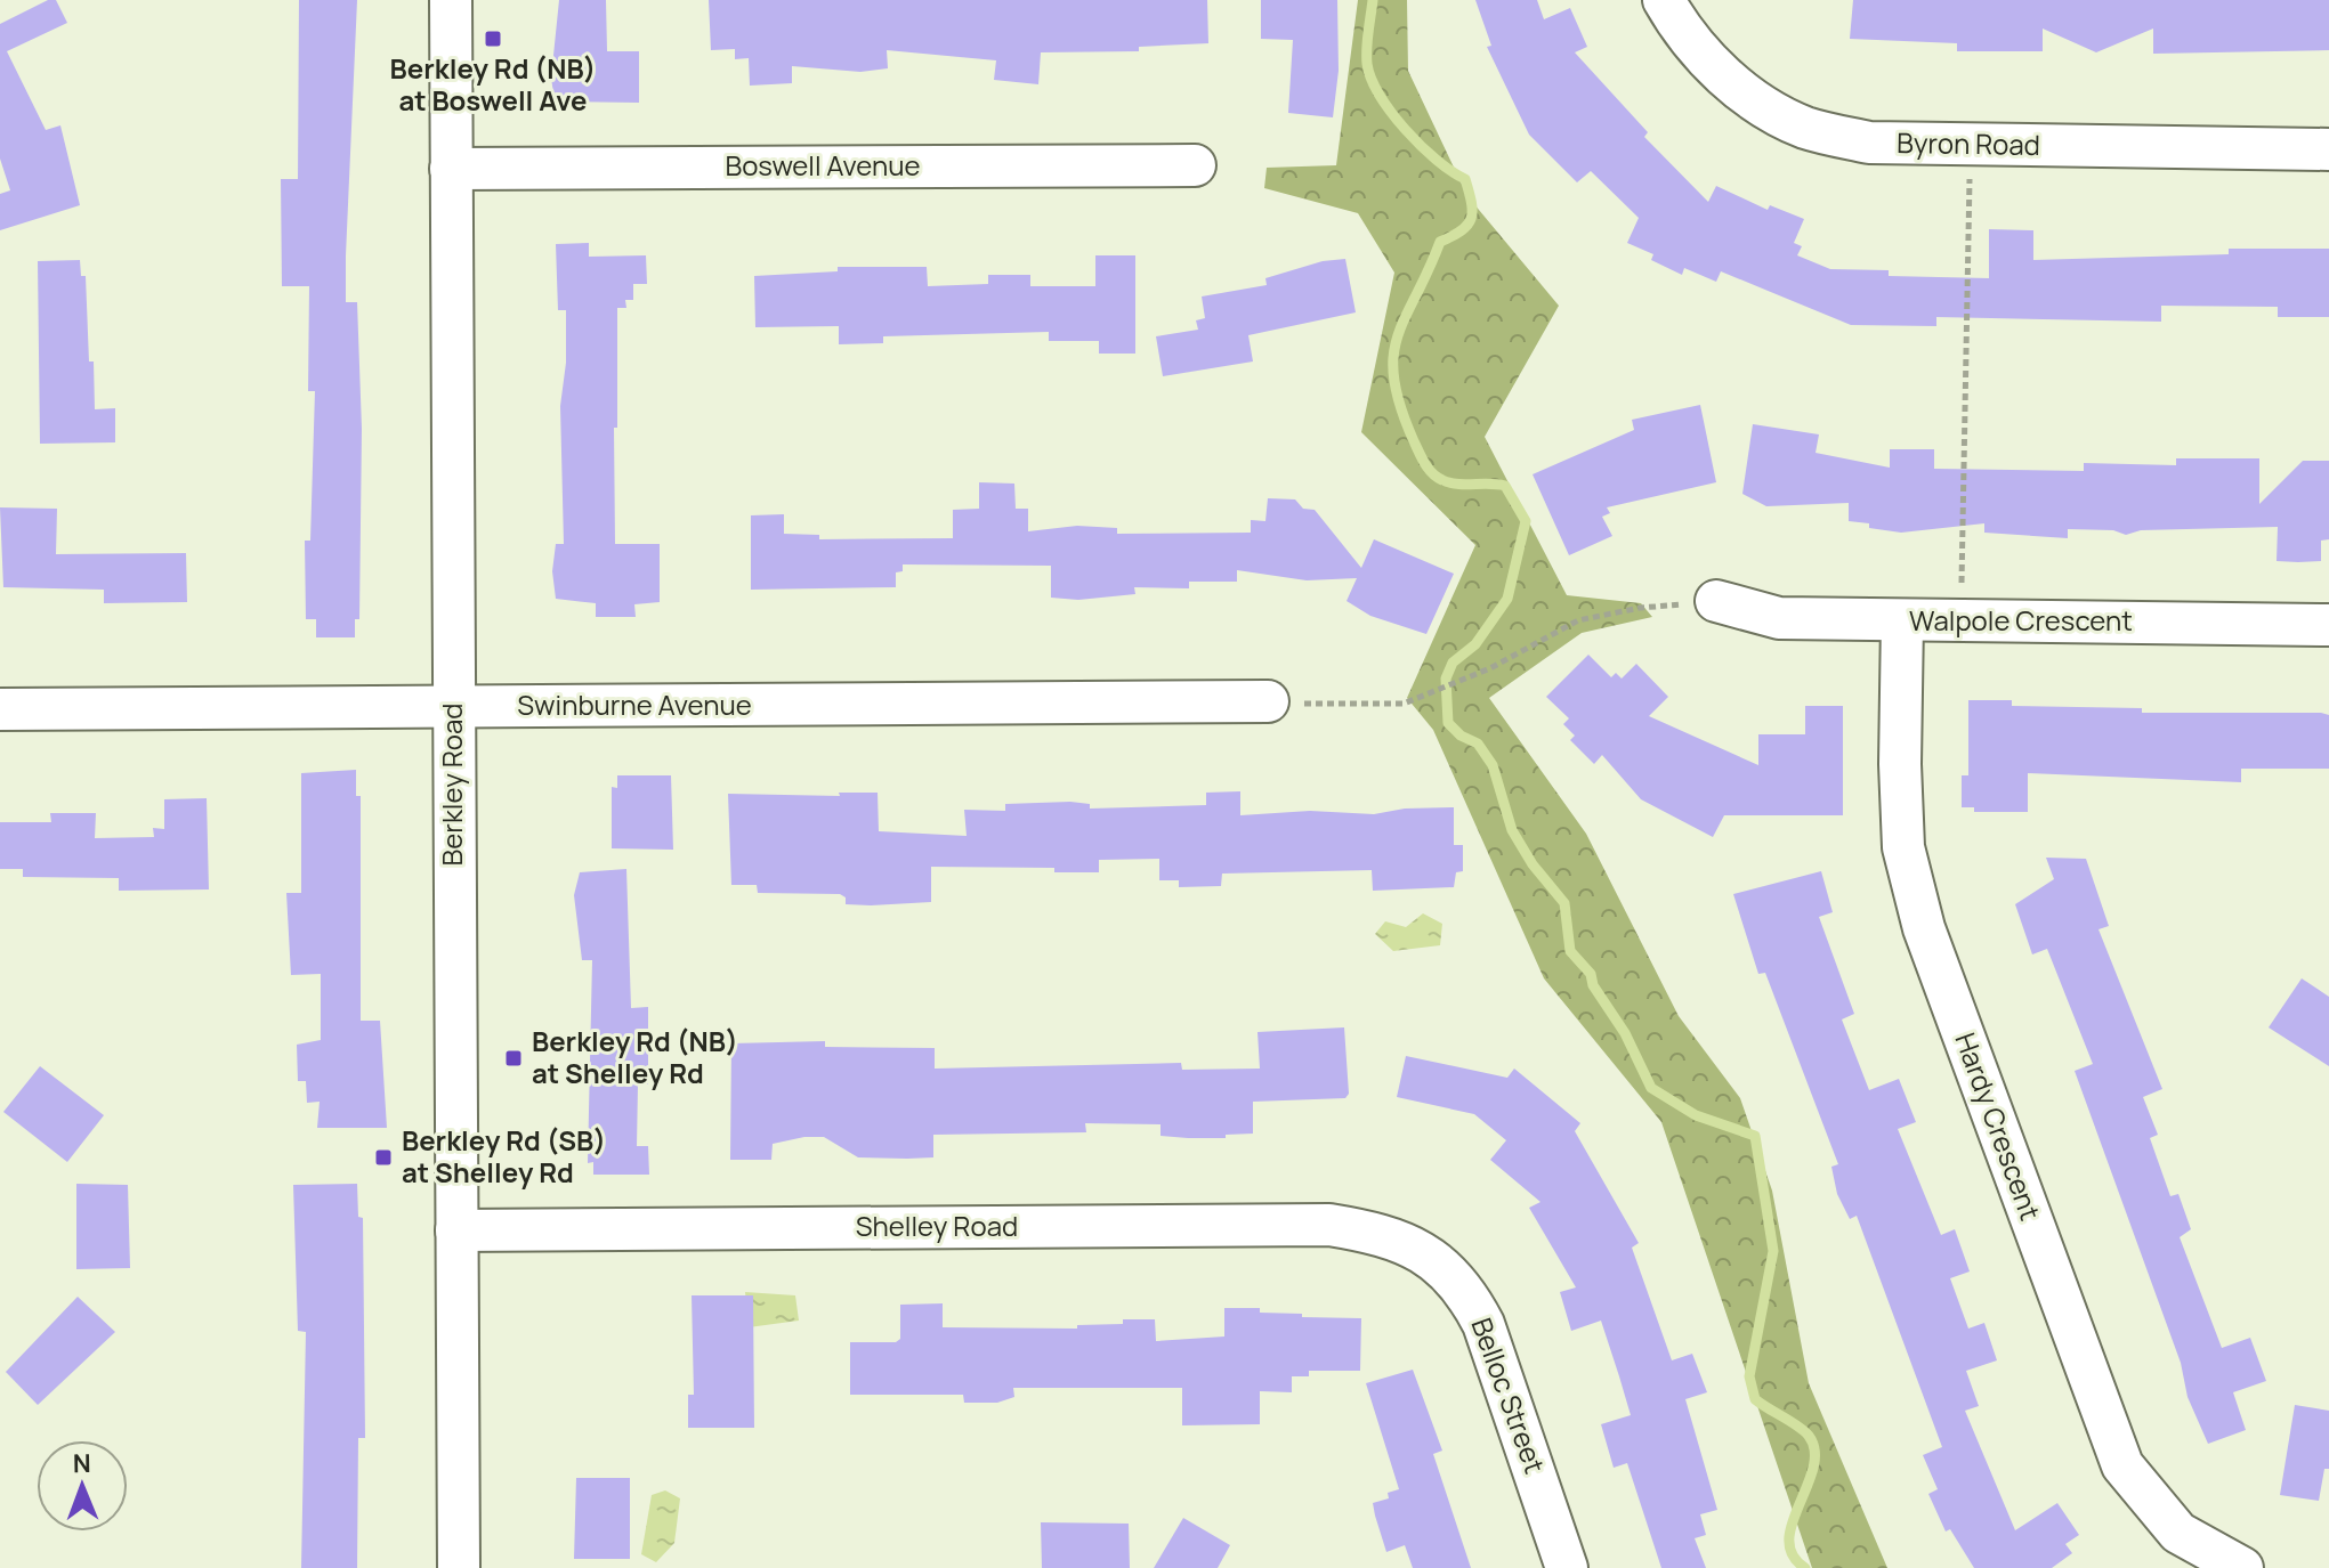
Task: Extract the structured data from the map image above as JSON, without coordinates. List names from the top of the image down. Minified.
{"streets":{"street":["Byron Road","Boswell Avenue","Walpole Crescent","Swinburne Avenue","Berkley Road","Hardy Crescent","Shelley Road","Belloc Street"]},"crossings":[["Boswell Avenue","Berkley Road"],["Walpole Crescent","Hardy Crescent"],["Swinburne Avenue","Berkley Road"],["Berkley Road","Shelley Road"],["Shelley Road","Belloc Street"]],"places":{"transit":["Berkley Rd (NB) at Boswell Ave","Berkley Rd (NB) at Shelley Rd","Berkley Rd (SB) at Shelley Rd"]},"north":"top"}
